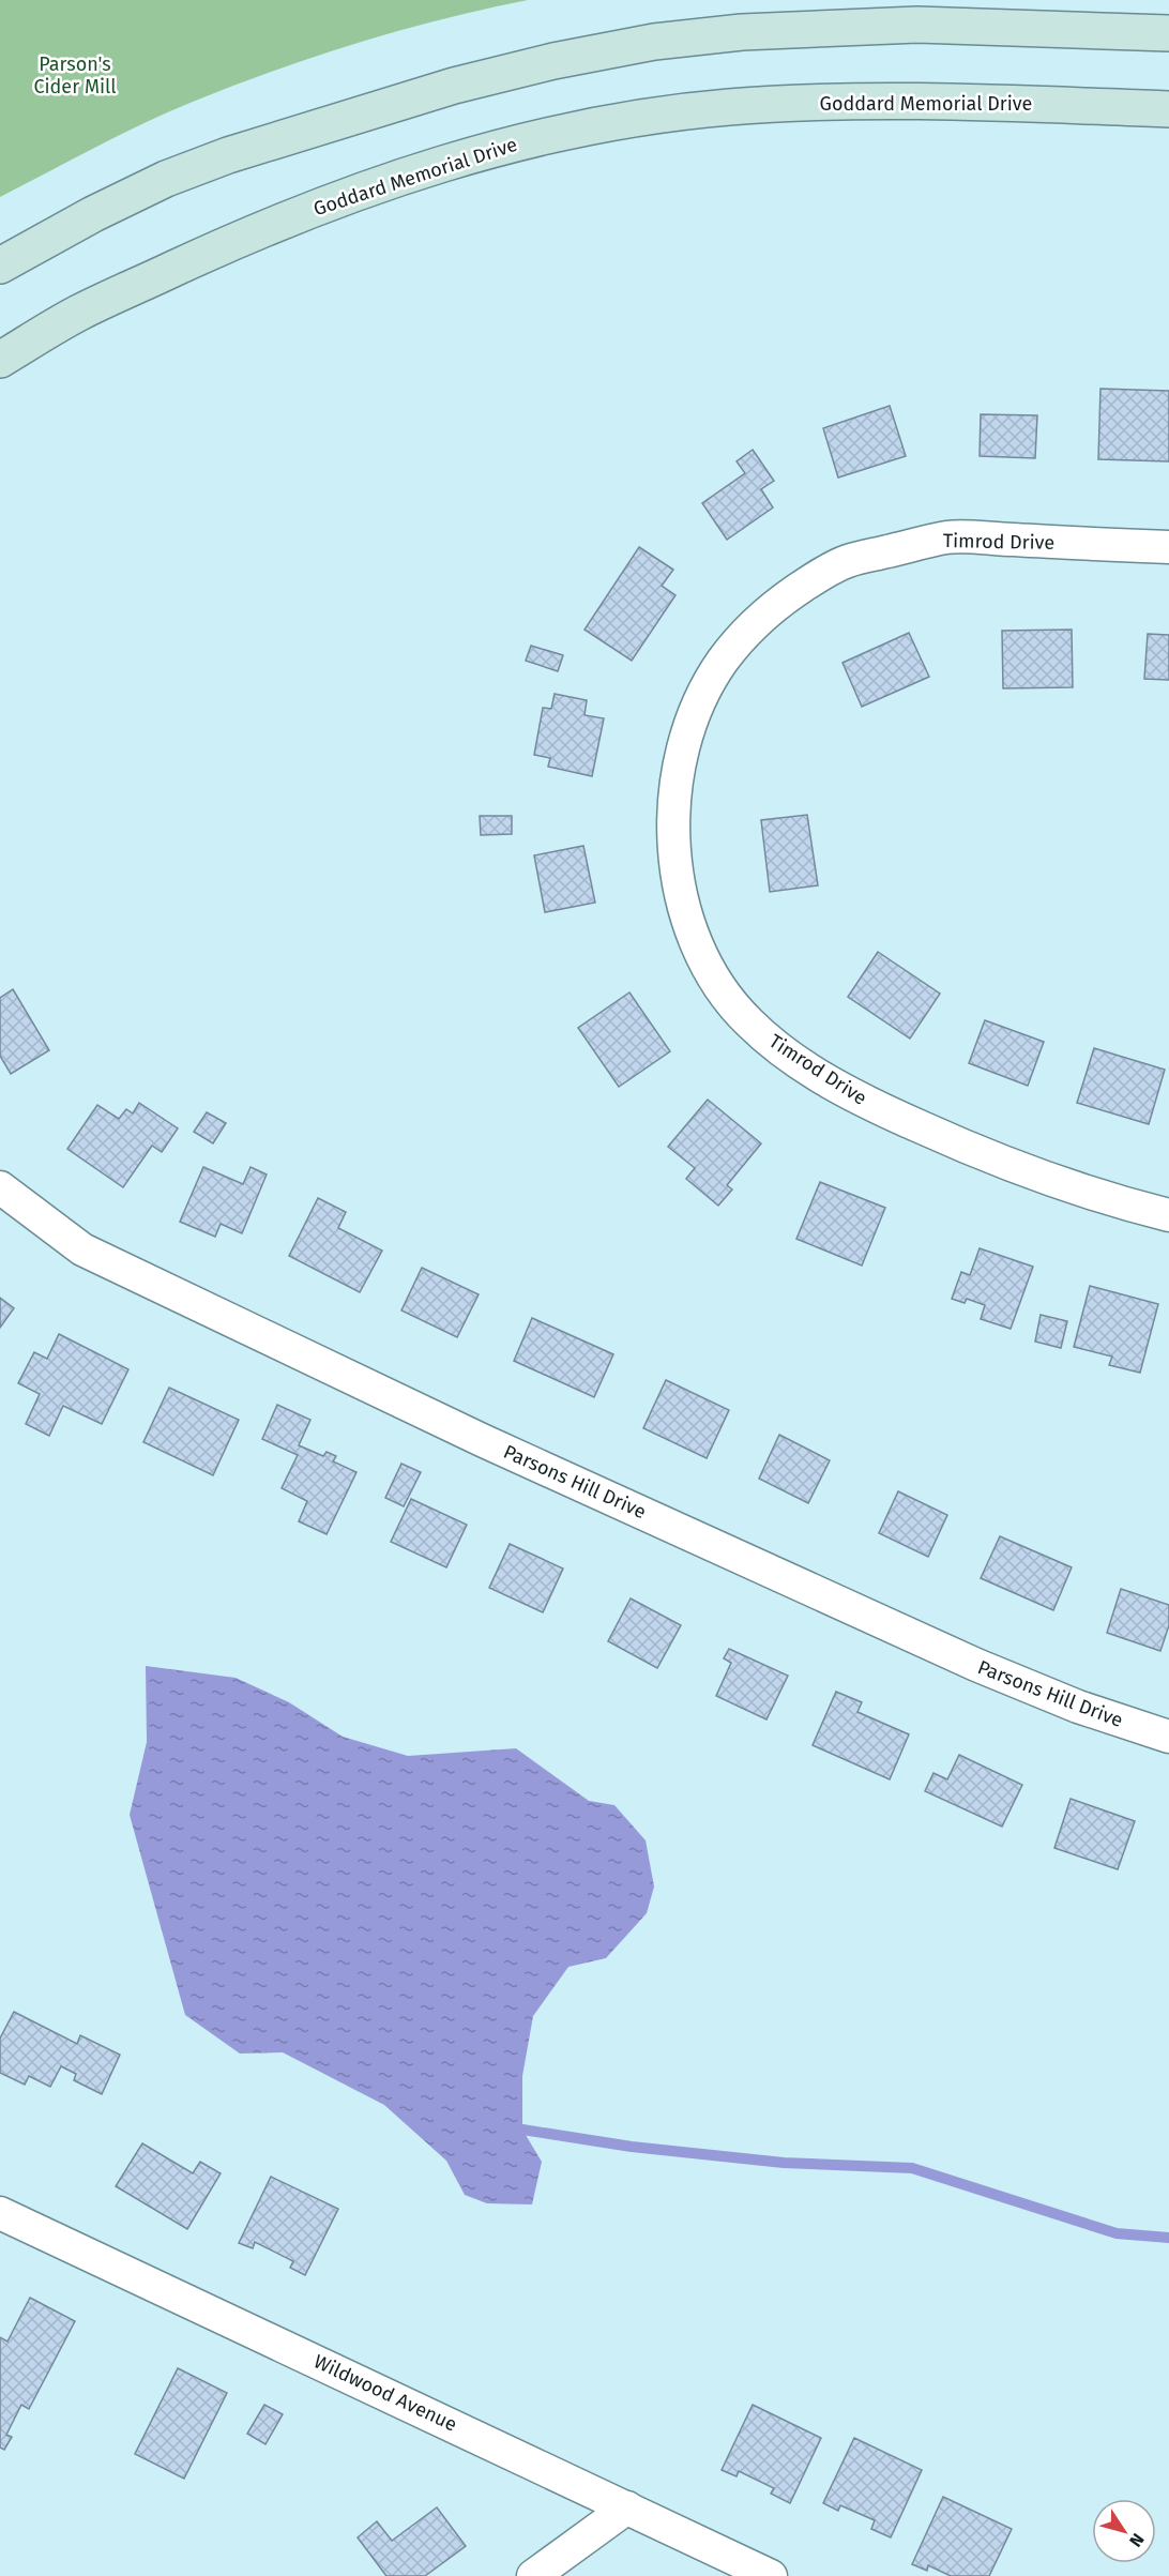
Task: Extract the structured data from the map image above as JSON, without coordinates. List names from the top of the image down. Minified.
{"streets":{"main road":["Goddard Memorial Drive"],"street":["Timrod Drive","Parsons Hill Drive","Wildwood Avenue"]},"parks":["Parson's Cider Mill"],"north":"bottom right"}
